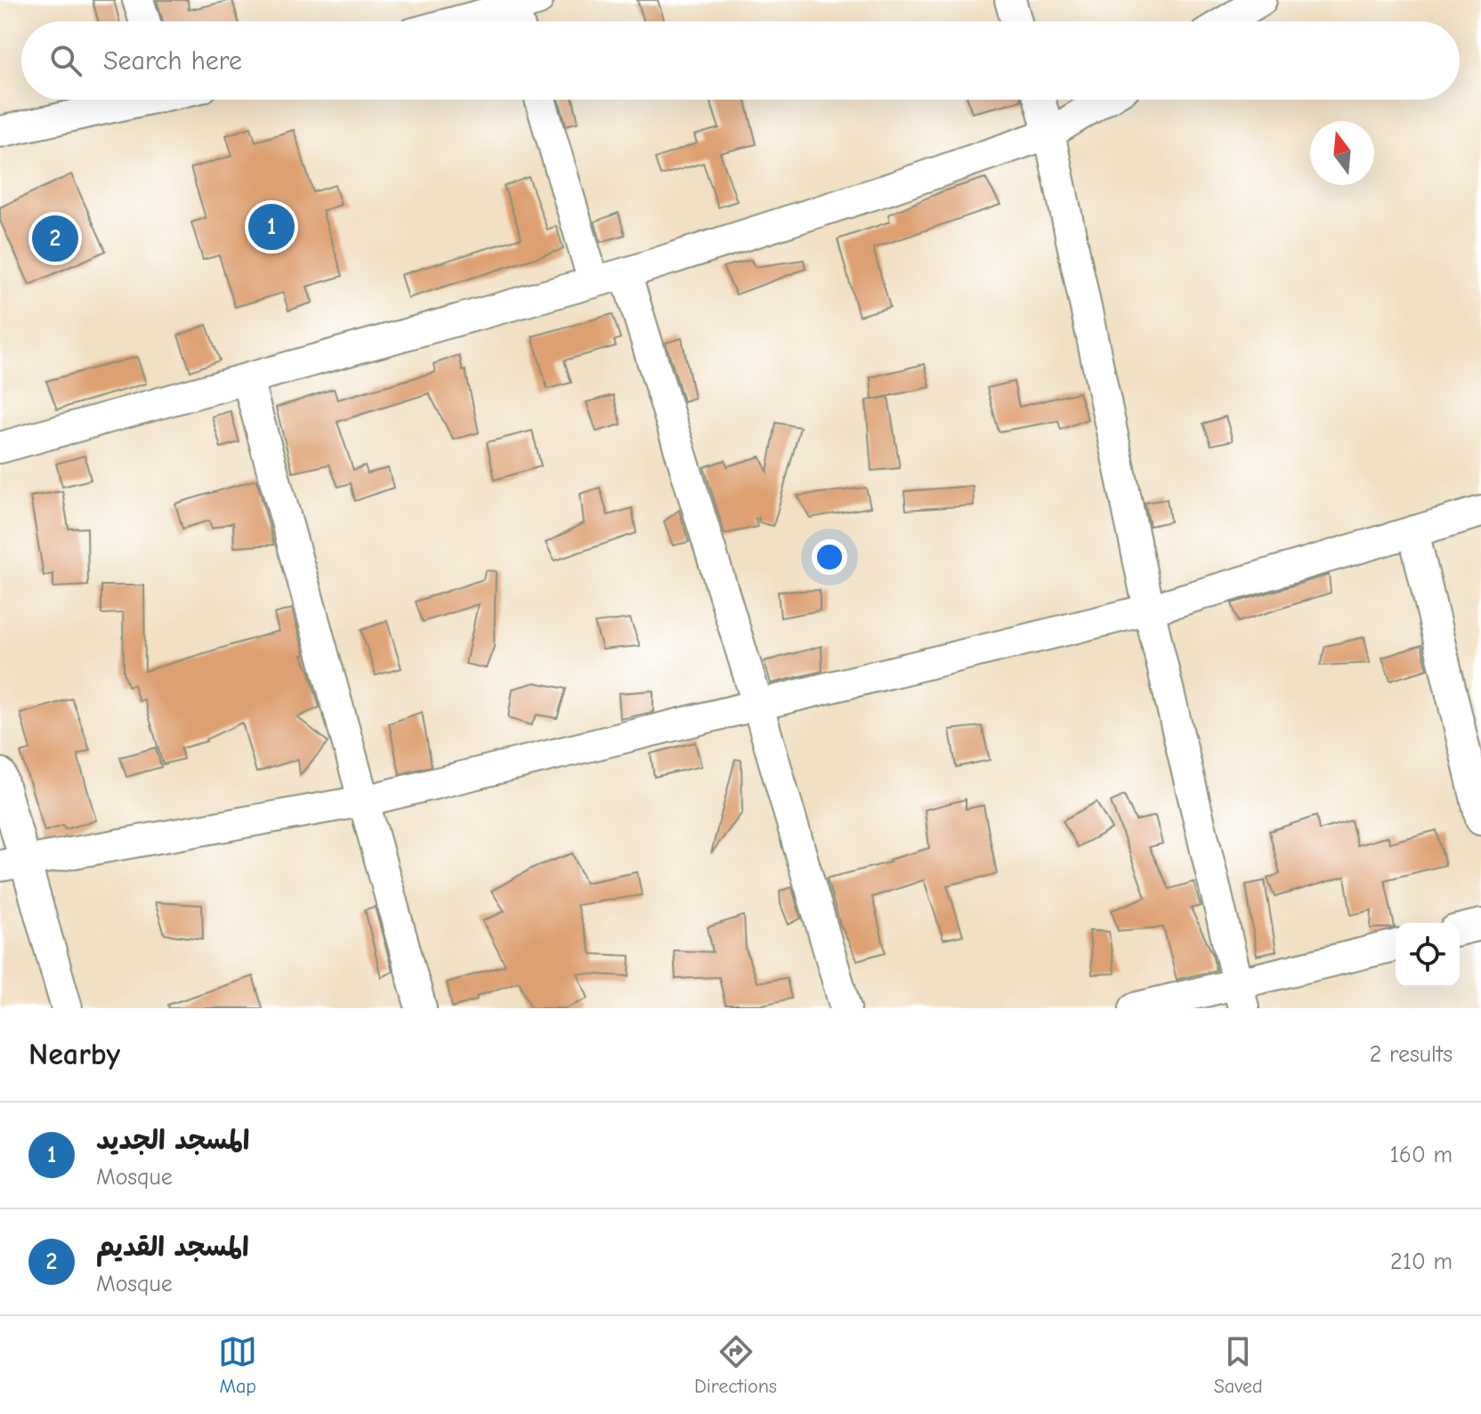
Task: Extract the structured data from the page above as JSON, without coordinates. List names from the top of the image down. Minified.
{"north":"top","page":{"search":"Search here","pins":["1","2"],"heading":["Nearby","2 results"],"list":[{"mark":"1","name":"المسجد الجديد","note":"Mosque","value":"160 m"},{"mark":"2","name":"المسجد القديم","note":"Mosque","value":"210 m"}],"nav":["Map","Directions","Saved"]}}
